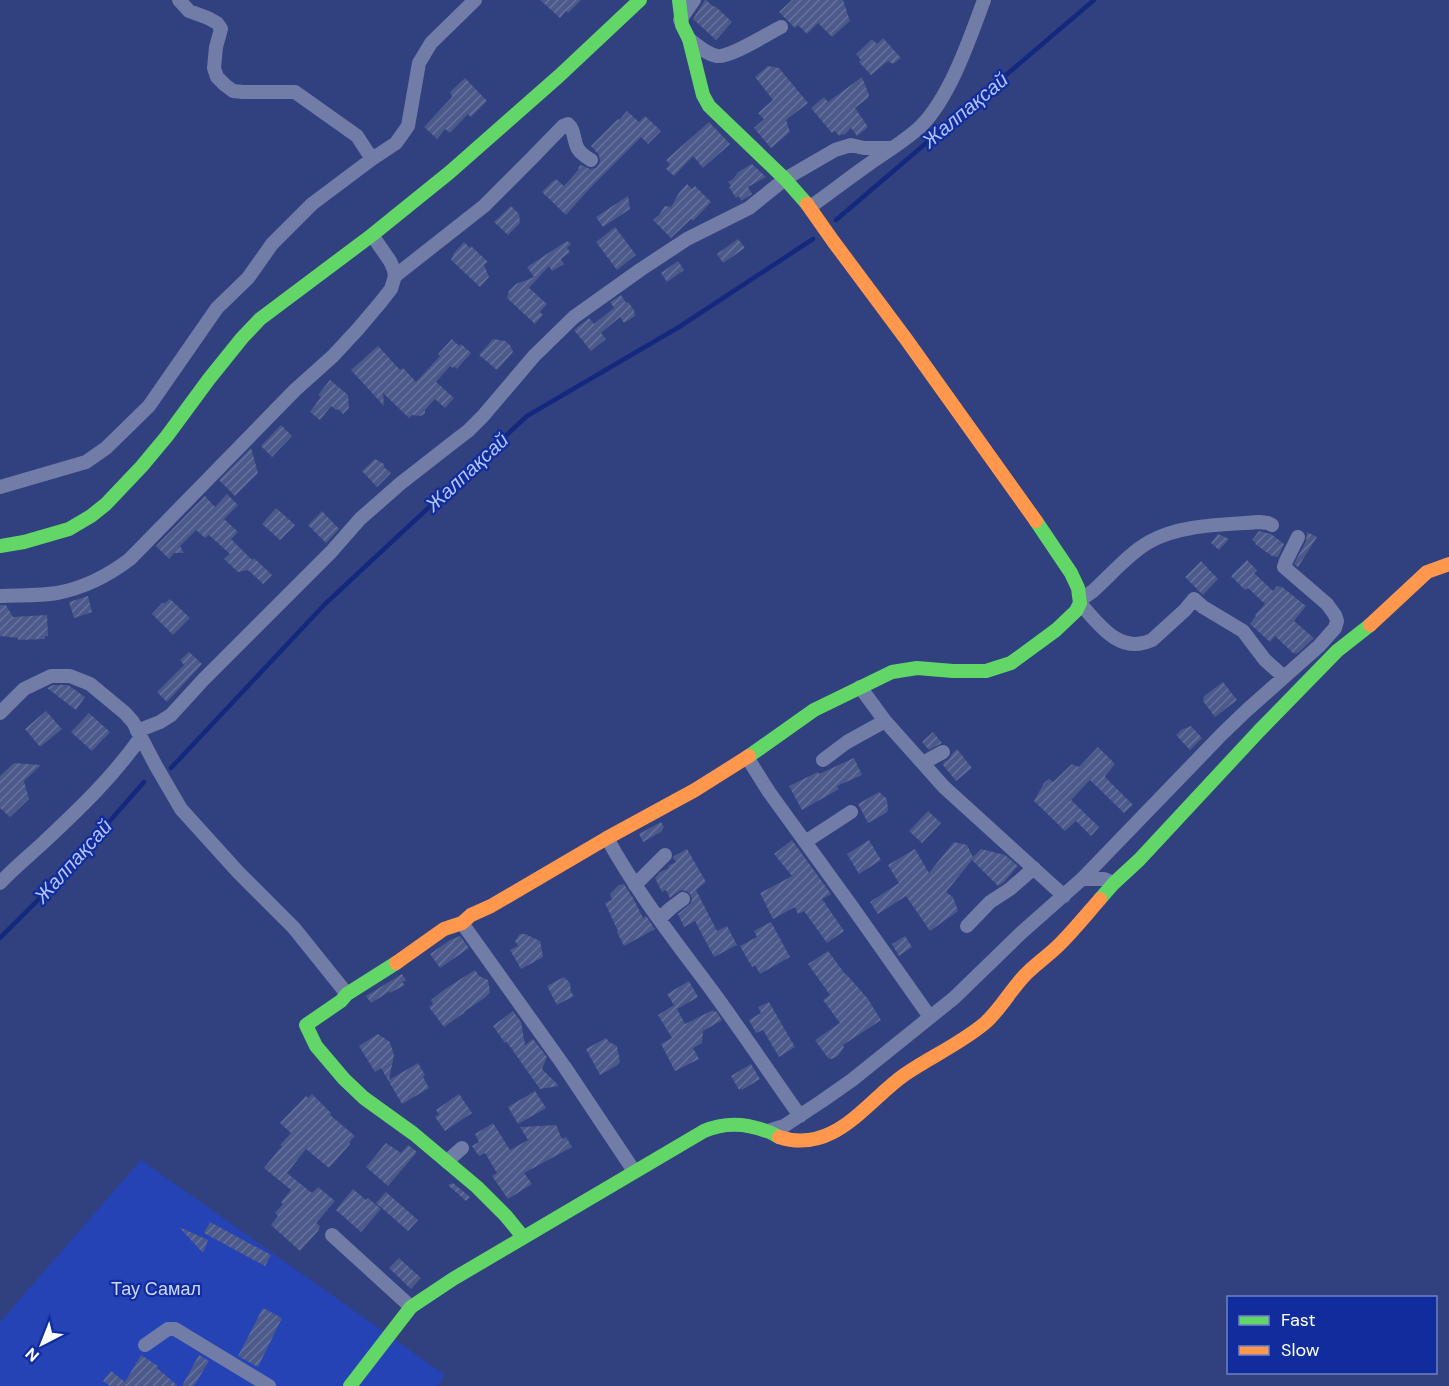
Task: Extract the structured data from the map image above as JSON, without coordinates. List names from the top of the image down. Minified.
{"water":["Жалпақсай"],"parks":["Тау Самал"],"legend":["Fast","Slow"],"north":"bottom left"}
